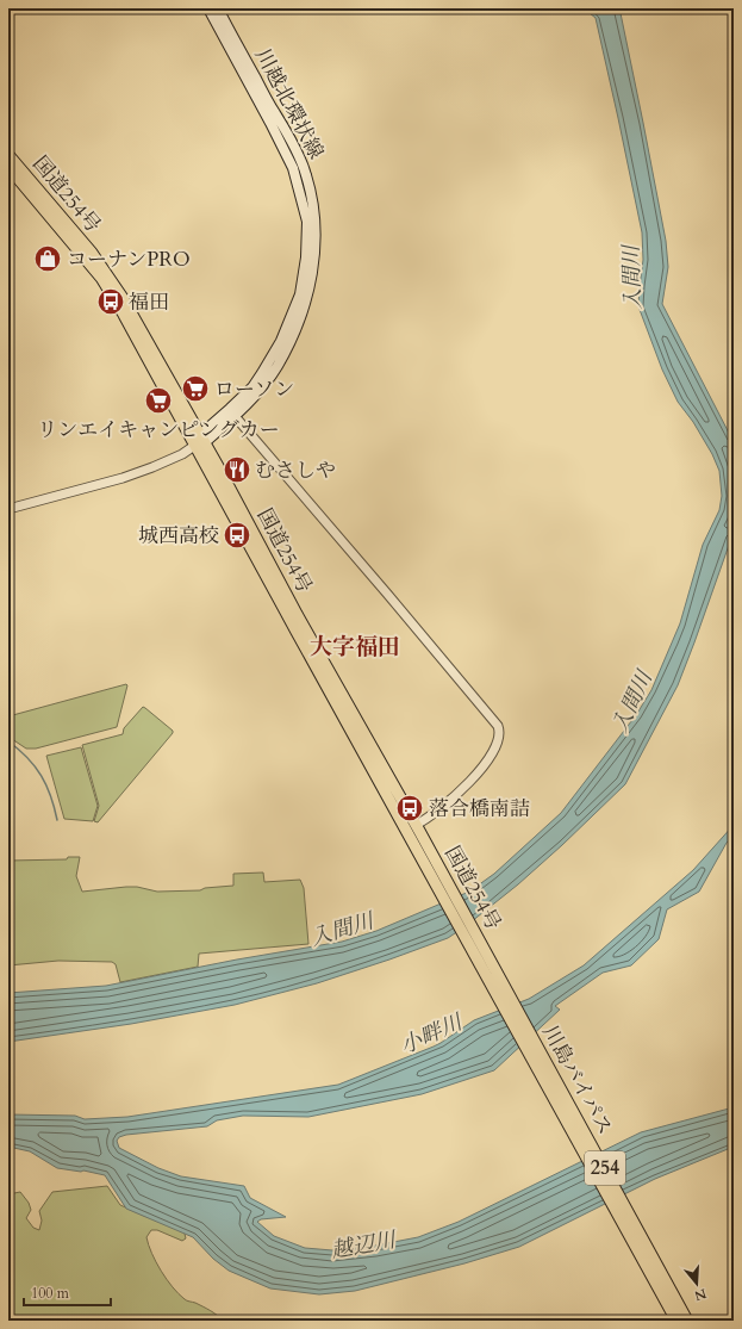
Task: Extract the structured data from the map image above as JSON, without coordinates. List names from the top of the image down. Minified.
{"streets":{"highway":["国道254号","川島バイパス","254"],"main road":["川越北環状線"]},"crossings":[["川越北環状線","国道254号"],["国道254号","川島バイパス"]],"districts":["大字福田"],"water":["入間川","小畔川","越辺川"],"places":{"shop":["コーナンPRO"],"bus stop":["福田","城西高校","落合橋南詰"],"supermarket":["ローソン","リンエイキャンピングカー"],"restaurant":["むさしや"]},"scale_bar":"100 m","north":"bottom"}
